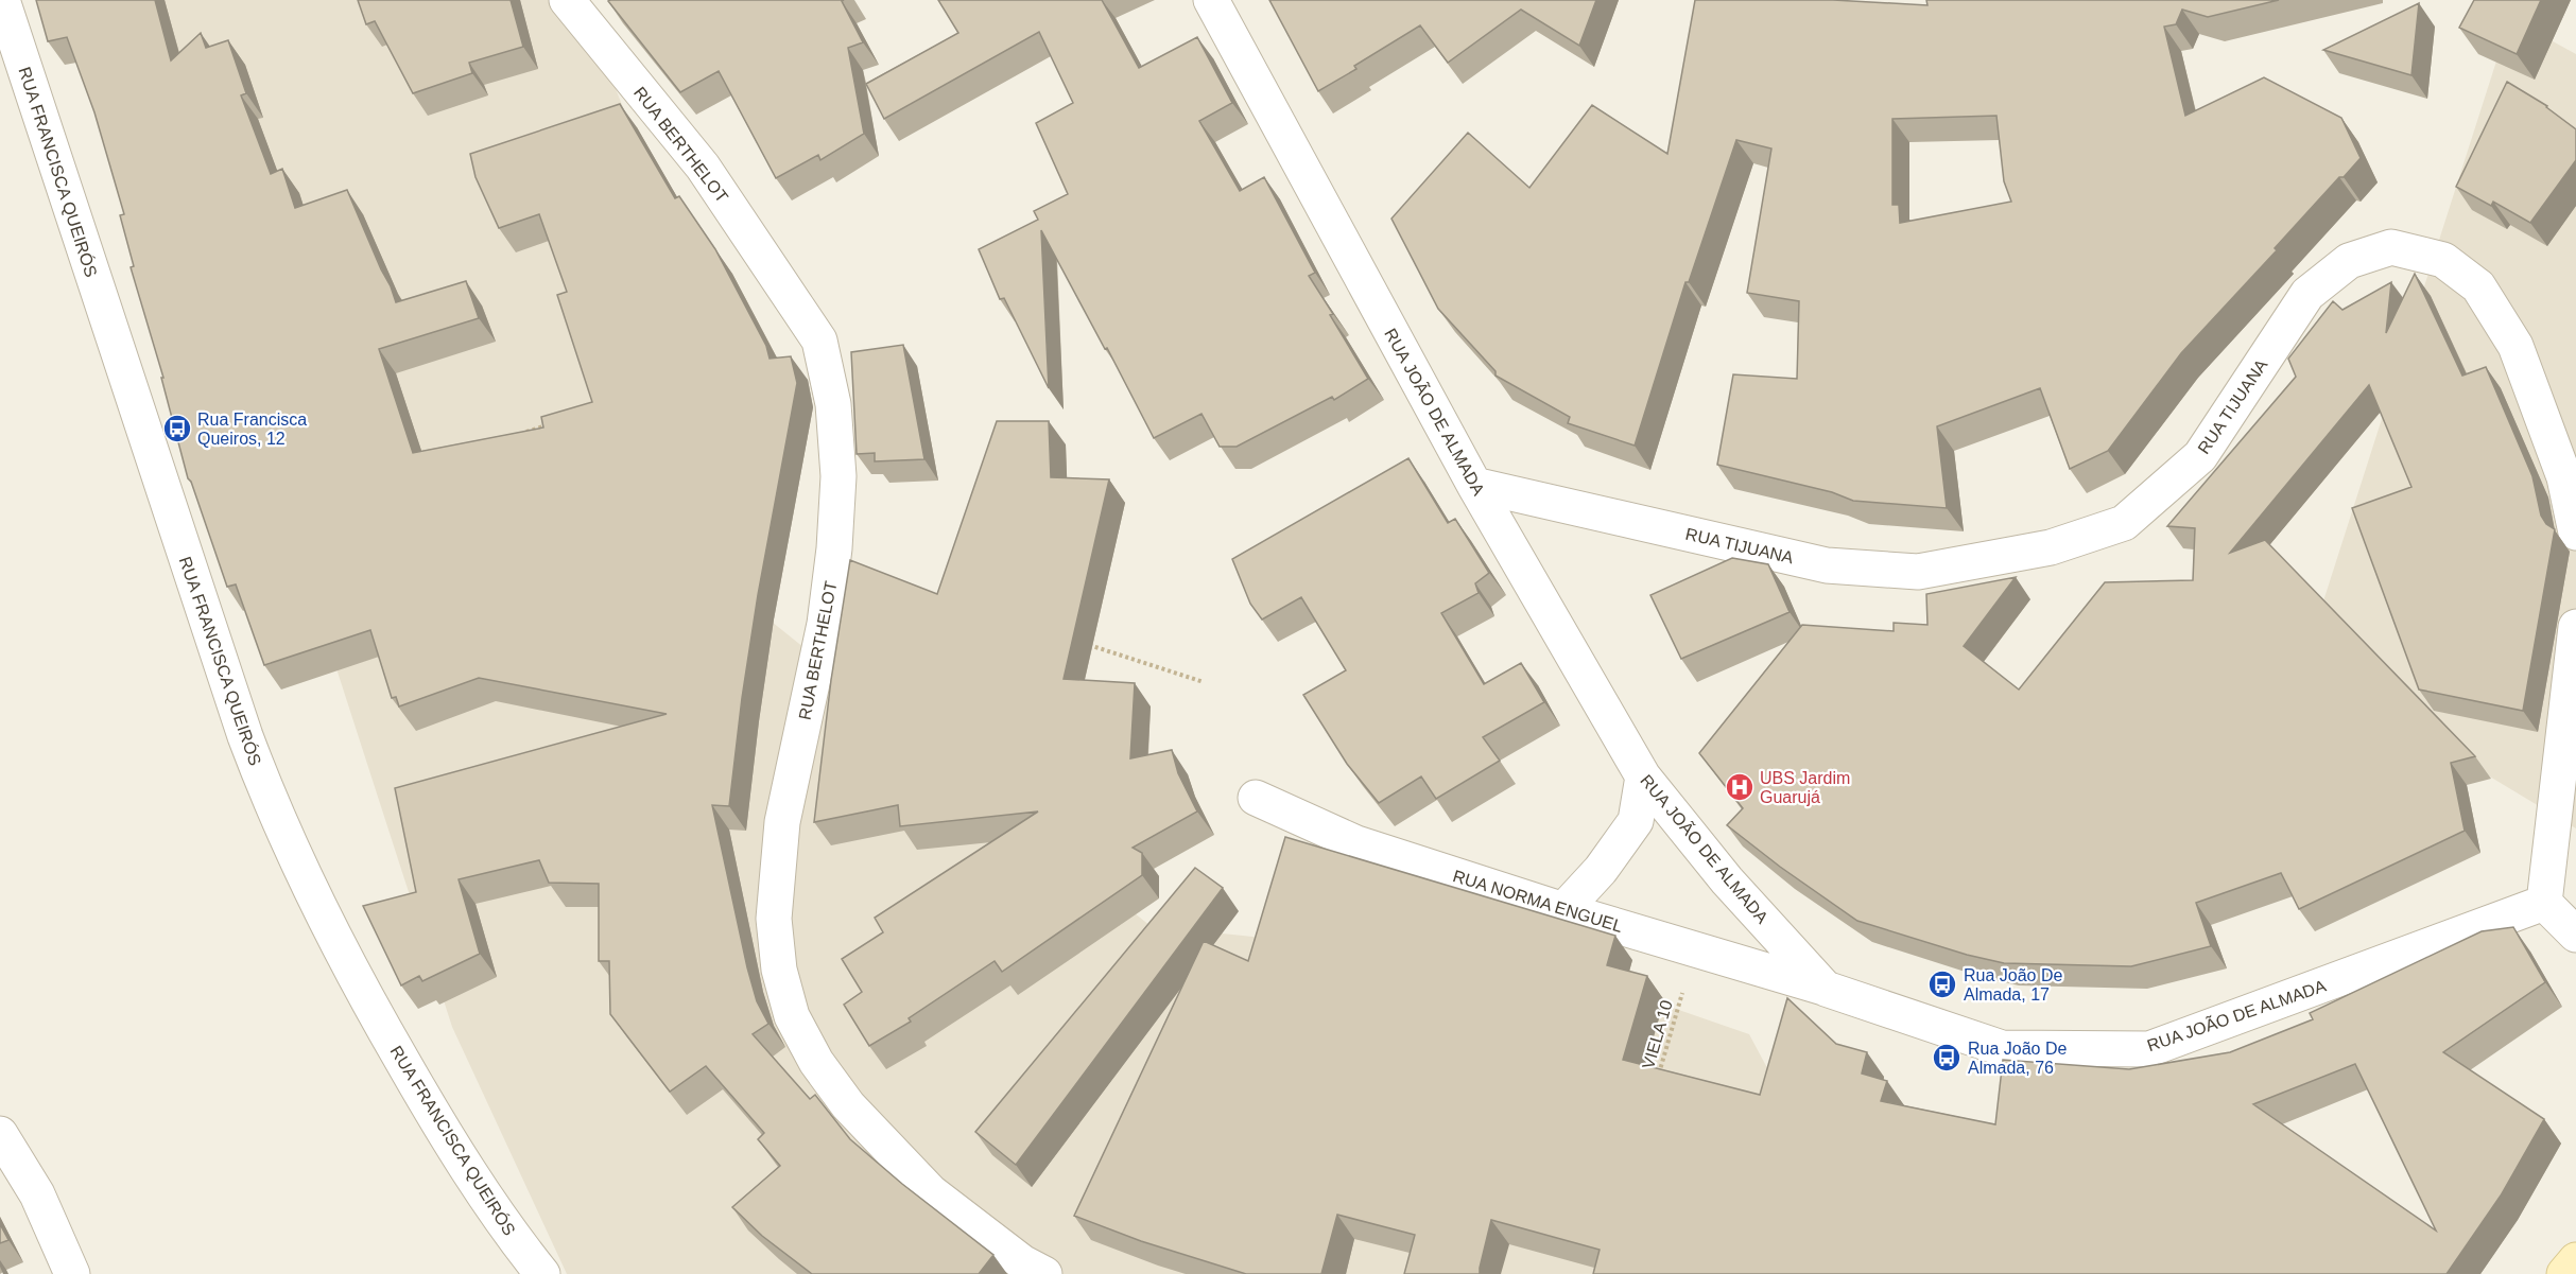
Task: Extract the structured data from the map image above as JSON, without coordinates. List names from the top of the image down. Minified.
{"streets":{"street":["RUA BERTHELOT","RUA FRANCISCA QUEIRÓS","RUA TIJUANA","RUA JOÃO DE ALMADA","RUA NORMA ENGUEL"],"path":["VIELA 10"]},"crossings":[["RUA TIJUANA","RUA JOÃO DE ALMADA"],["RUA JOÃO DE ALMADA","RUA NORMA ENGUEL"],["RUA NORMA ENGUEL","VIELA 10"]],"places":{"bus stop":["Rua Francisca Queiros, 12","Rua João De Almada, 17","Rua João De Almada, 76"],"hospital":["UBS Jardim Guarujá"]}}
